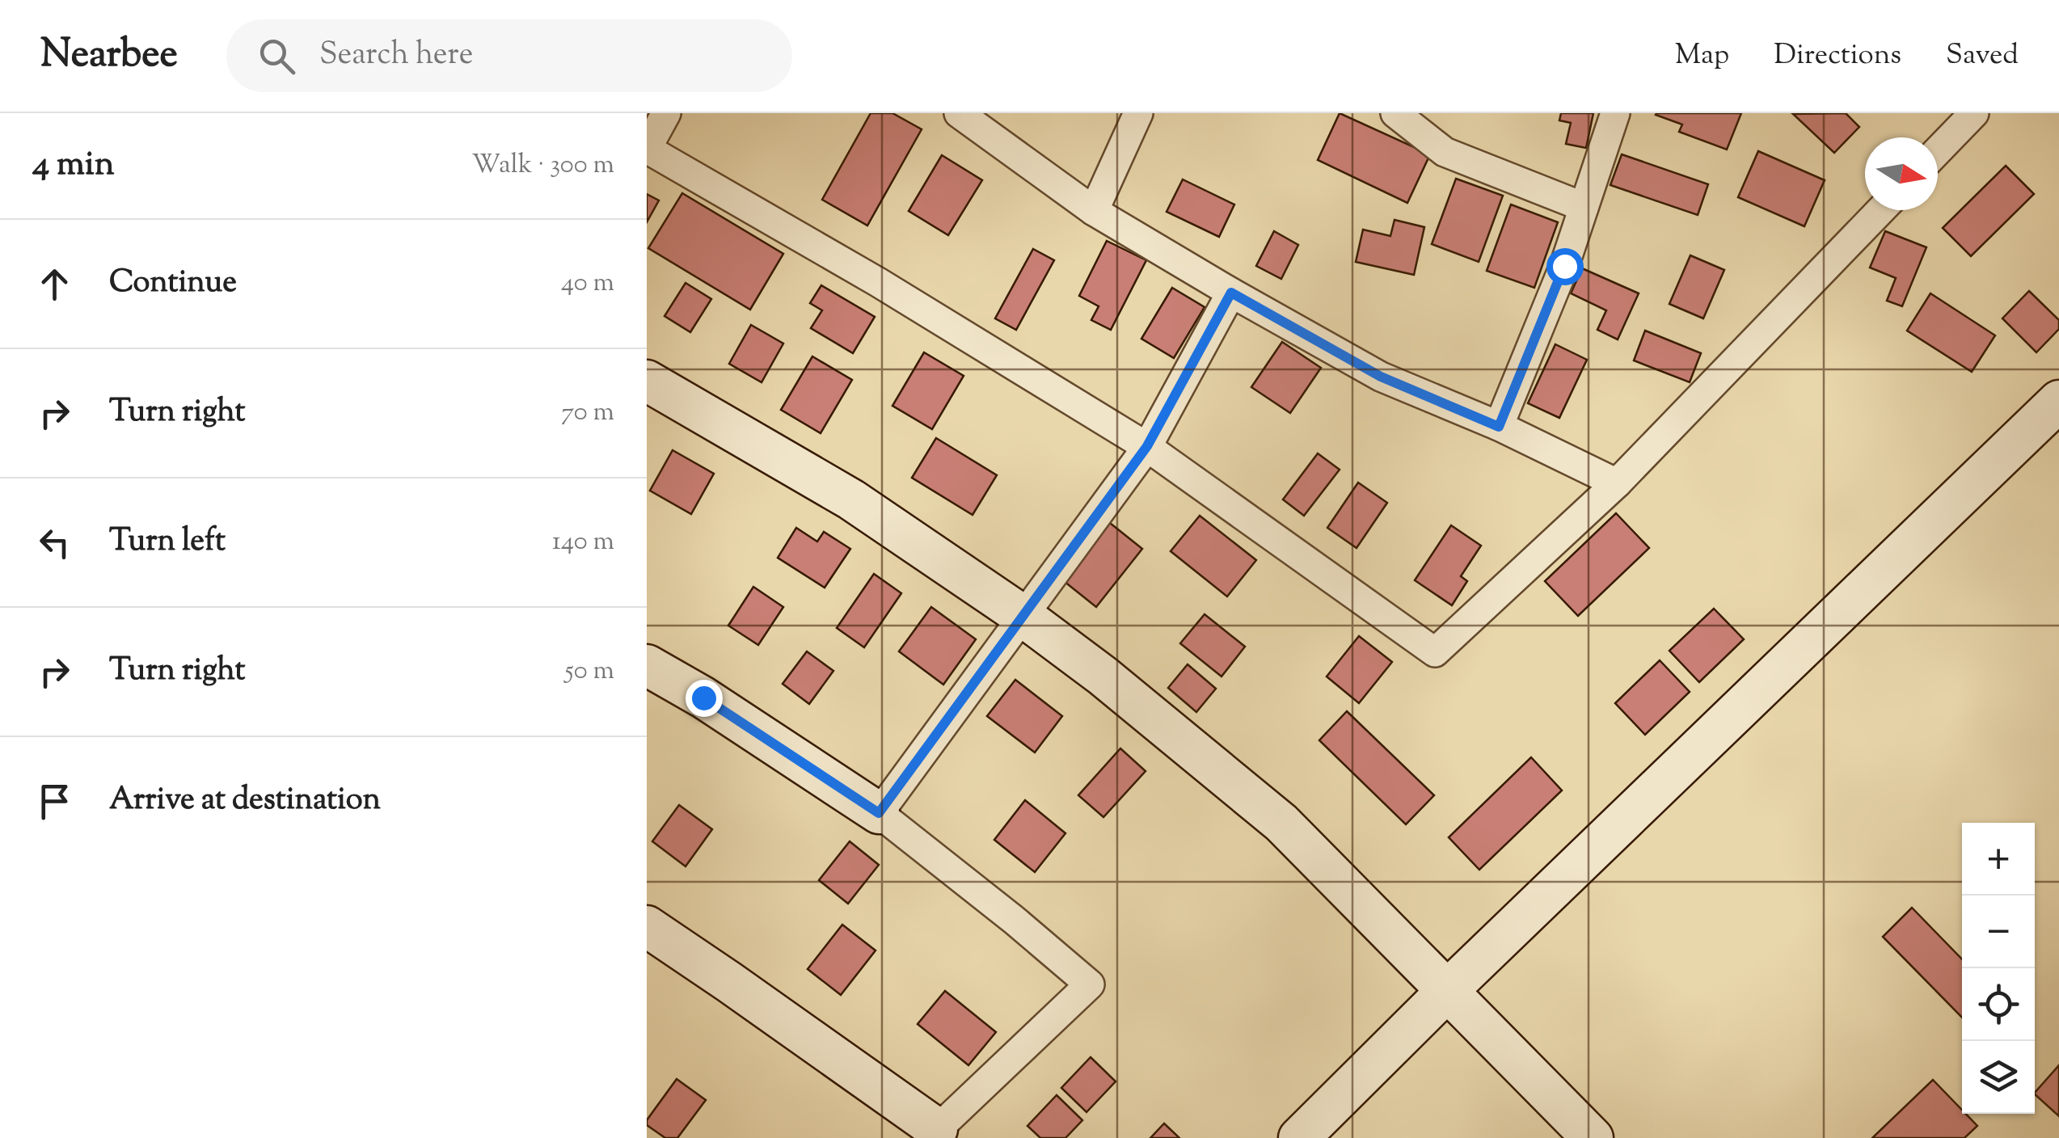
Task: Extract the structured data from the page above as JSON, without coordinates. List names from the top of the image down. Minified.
{"north":"right","page":{"header":"Nearbee","search":"Search here","nav":["Map","Directions","Saved"],"heading":["4 min","Walk · 300 m"],"list":[["Continue","40 m"],["Turn right","70 m"],["Turn left","140 m"],["Turn right","50 m"],"Arrive at destination"],"map_buttons":["+","−"]}}
